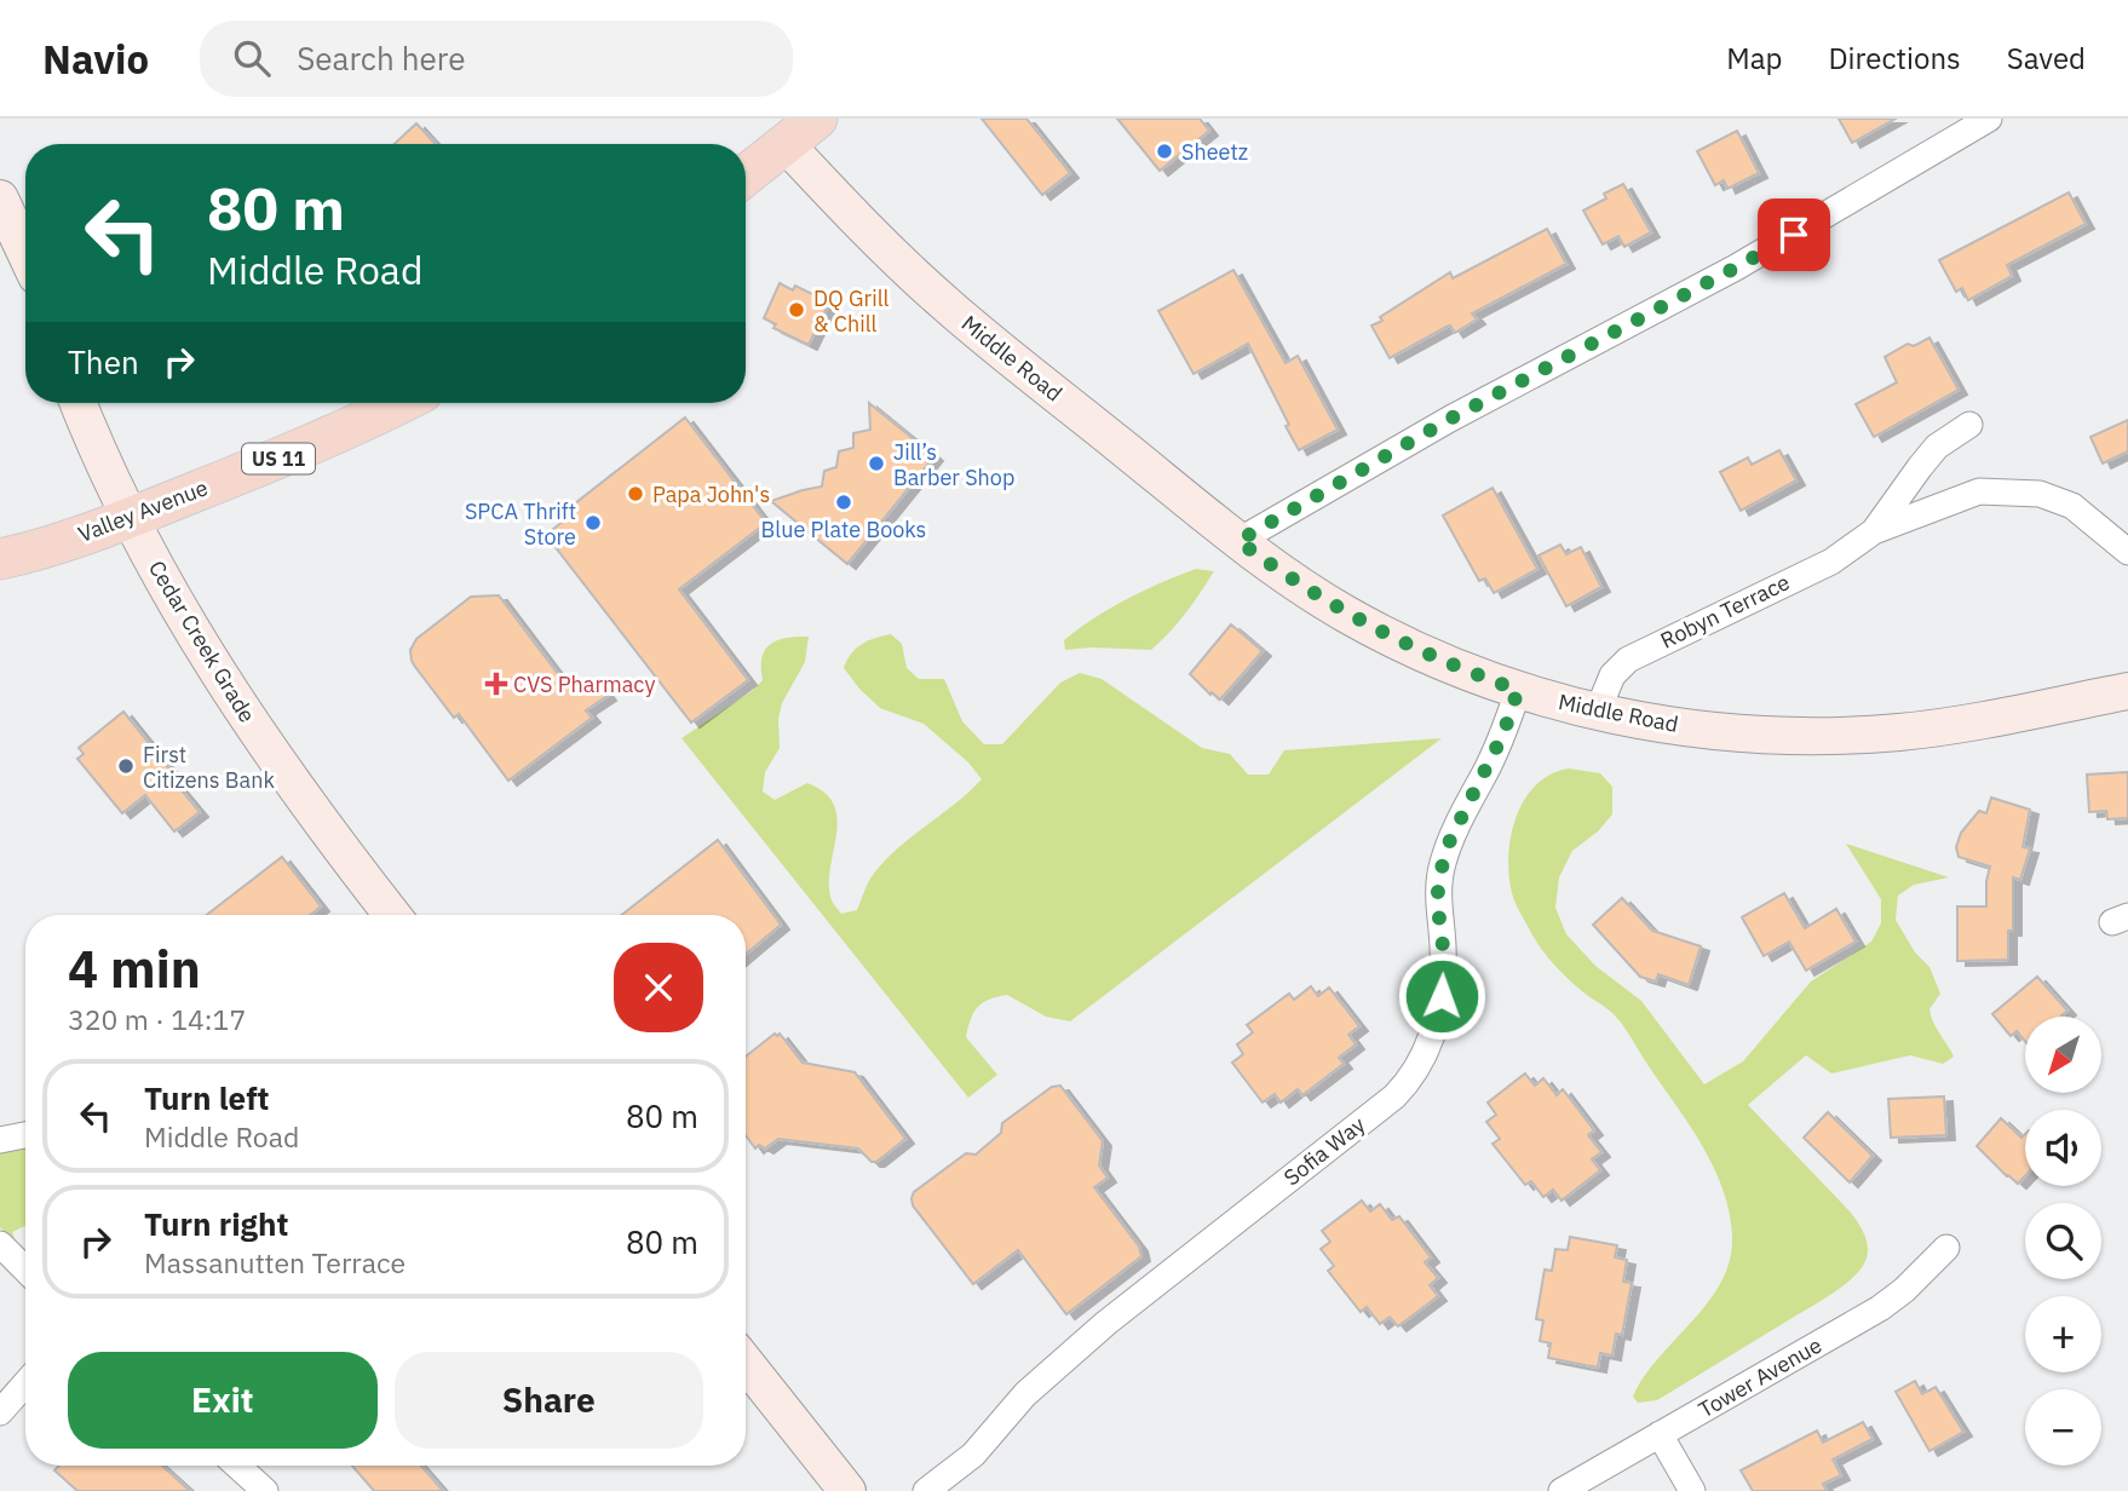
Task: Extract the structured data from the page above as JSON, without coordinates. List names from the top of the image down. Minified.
{"streets":{"main road":["Middle Road","US 11","Valley Avenue","Cedar Creek Grade"],"street":["Robyn Terrace","Sofia Way","Tower Avenue"]},"crossings":[["Middle Road","Robyn Terrace"],["Middle Road","Sofia Way"],["Valley Avenue","Cedar Creek Grade"]],"places":{"other":["Sheetz","DQ Grill & Chill","Jill’s Barber Shop","Papa John's","Blue Plate Books","SPCA Thrift Store","First Citizens Bank"],"health":["CVS Pharmacy"]},"north":"bottom left","page":{"header":"Navio","search":"Search here","nav":["Map","Directions","Saved"],"turn":["80 m","Middle Road"],"then":"Then","heading":["4 min","320 m · 14:17"],"map_buttons":["+","−"],"list":[{"name":"Turn left","note":"Middle Road","value":"80 m"},{"name":"Turn right","note":"Massanutten Terrace","value":"80 m"}],"buttons":["Exit","Share"]}}
